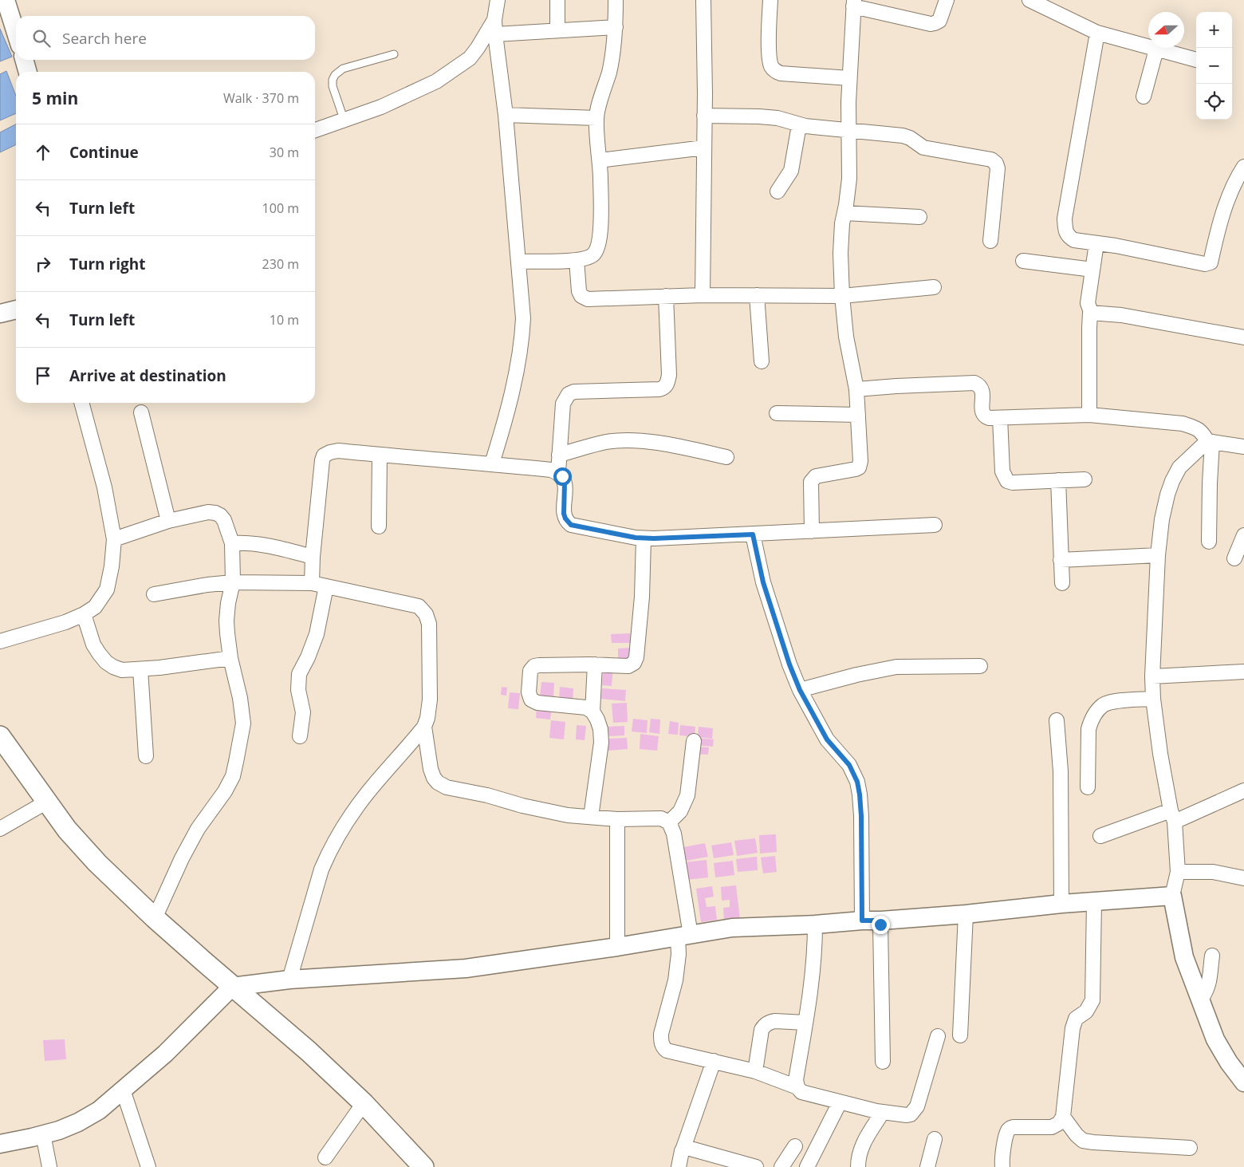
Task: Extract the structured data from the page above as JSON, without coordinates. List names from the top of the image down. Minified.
{"north":"left","page":{"map_buttons":["+","−"],"search":"Search here","heading":["5 min","Walk · 370 m"],"list":[["Continue","30 m"],["Turn left","100 m"],["Turn right","230 m"],["Turn left","10 m"],"Arrive at destination"]}}
